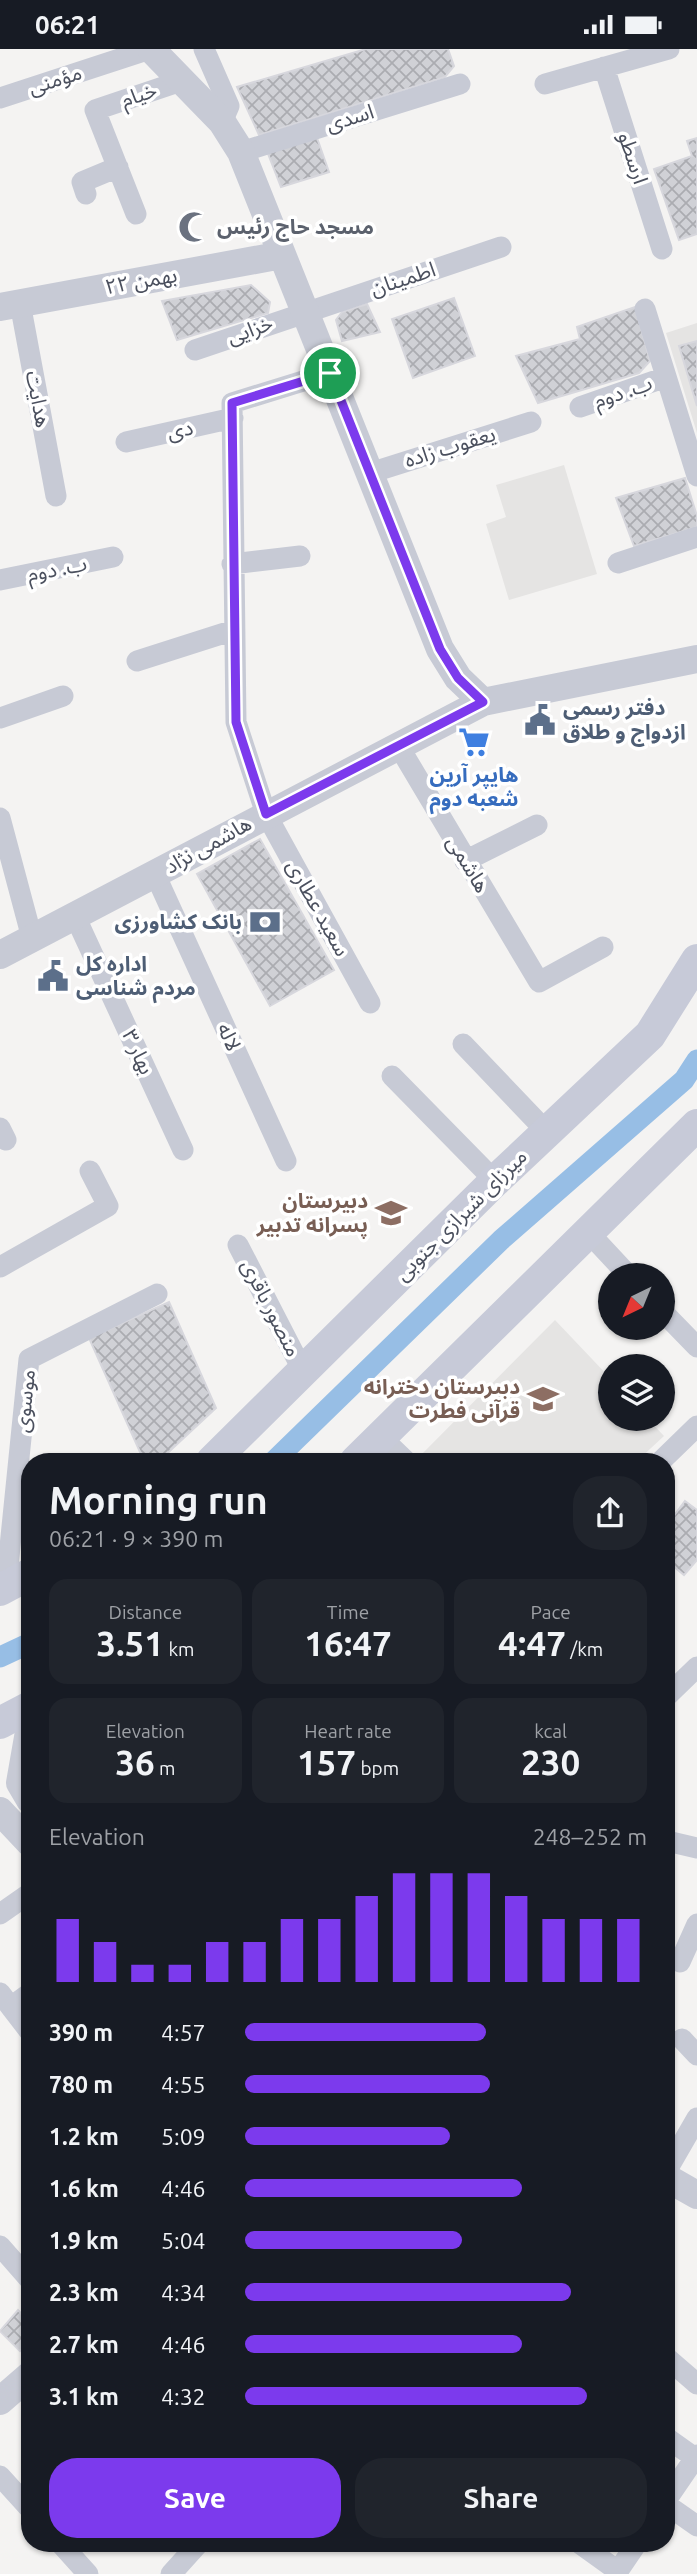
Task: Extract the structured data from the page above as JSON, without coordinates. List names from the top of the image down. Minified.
{"streets":{"main road":["میرزای شیرازی جنوبی"],"street":["مؤمنی","خیام","اسدی","ارسطو","اطمینان","۲۲ بهمن","خزایی","ب. دوم","هدایت","دی","یعقوب زاده","هاشمی نژاد","هاشمی","سعید عطاری","لاله","بهار ۳","منصور باقری","موسوی"]},"crossings":[["اطمینان","خزایی"],["۲۲ بهمن","هدایت"],["دی","سعید عطاری"],["هاشمی نژاد","هاشمی"],["هاشمی نژاد","سعید عطاری"],["هاشمی نژاد","لاله"],["هاشمی نژاد","بهار ۳"],["میرزای شیرازی جنوبی","منصور باقری"]],"places":{"mosque":["مسجد حاج رئیس"],"public building":["دفتر رسمی ازدواج و طلاق","اداره کل مردم شناسی"],"supermarket":["هایپر آرین شعبه دوم"],"bank":["بانک کشاورزی"],"school or university":["دبیرستان پسرانه تدبیر","دبیرستان دخترانه قرآنی فطرت"]},"north":"bottom left","page":{"status":"06:21","heading":["Morning run","06:21 · 9 × 390 m"],"stats":[["Distance","3.51 km"],["Time","16:47"],["Pace","4:47 /km"],["Elevation","36 m"],["Heart rate","157 bpm"],["kcal","230"]],"chart":["Elevation","248–252 m"],"list":[{"name":"390 m","note":"4:57"},{"name":"780 m","note":"4:55"},{"name":"1.2 km","note":"5:09"},{"name":"1.6 km","note":"4:46"},{"name":"1.9 km","note":"5:04"},{"name":"2.3 km","note":"4:34"},{"name":"2.7 km","note":"4:46"},{"name":"3.1 km","note":"4:32"}],"buttons":["Save","Share"]}}
